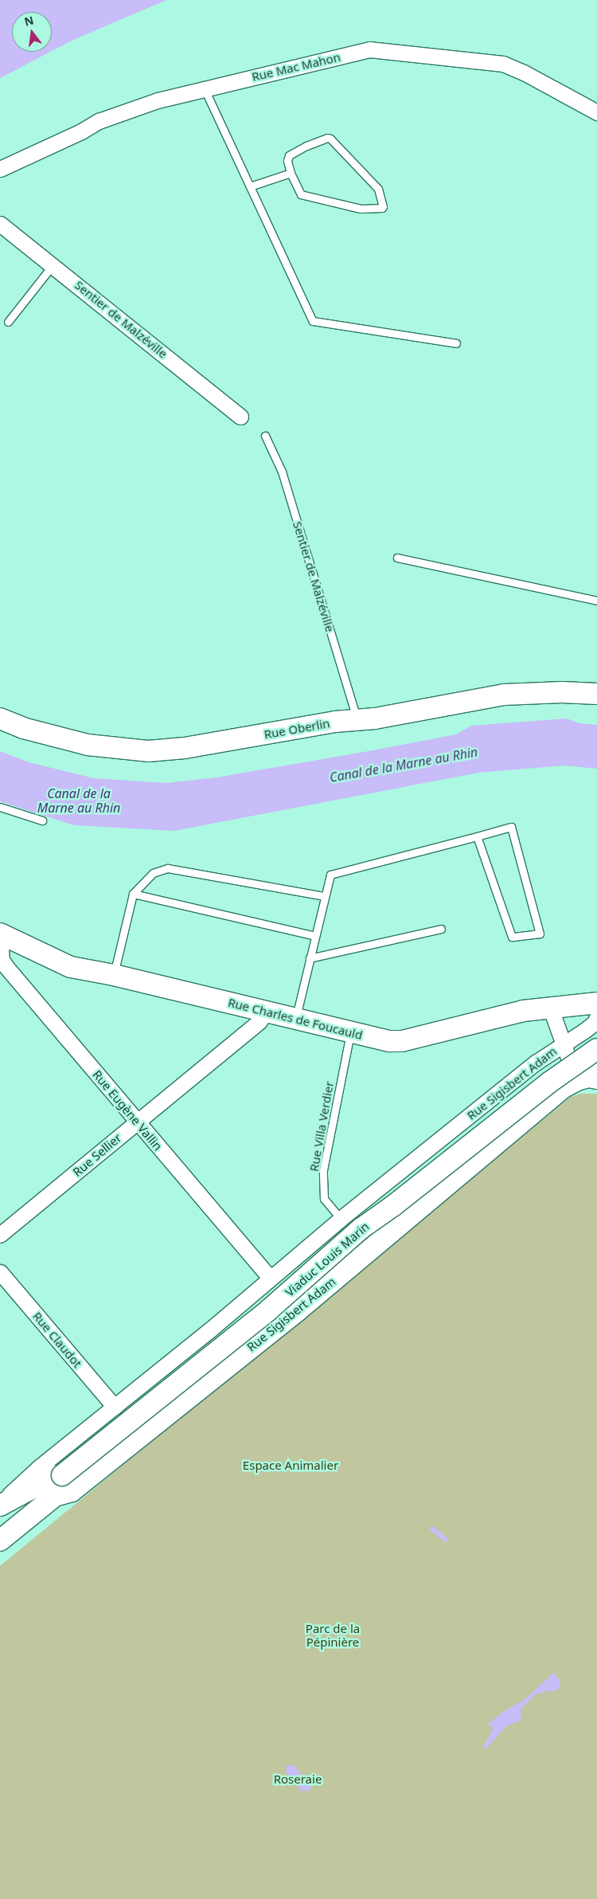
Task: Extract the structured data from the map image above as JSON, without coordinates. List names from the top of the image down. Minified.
{"streets":{"main road":["Rue Oberlin","Rue Charles de Foucauld","Rue Sigisbert Adam","Viaduc Louis Marin"],"street":["Rue Mac Mahon","Sentier de Malzéville","Rue Eugène Vallin","Rue Sellier","Rue Claudot"],"lane":["Rue Villa Verdier"]},"crossings":[["Sentier de Malzéville","Rue Oberlin"],["Rue Charles de Foucauld","Rue Sigisbert Adam"],["Rue Charles de Foucauld","Rue Eugène Vallin"],["Rue Charles de Foucauld","Rue Villa Verdier"],["Rue Charles de Foucauld","Rue Sellier"],["Rue Sigisbert Adam","Rue Eugène Vallin"],["Rue Sigisbert Adam","Rue Villa Verdier"],["Rue Sigisbert Adam","Viaduc Louis Marin"],["Rue Sigisbert Adam","Rue Claudot"],["Rue Eugène Vallin","Rue Sellier"]],"water":["Canal de la Marne au Rhin"],"parks":["Espace Animalier","Parc de la Pépinière","Roseraie"],"north":"top"}
